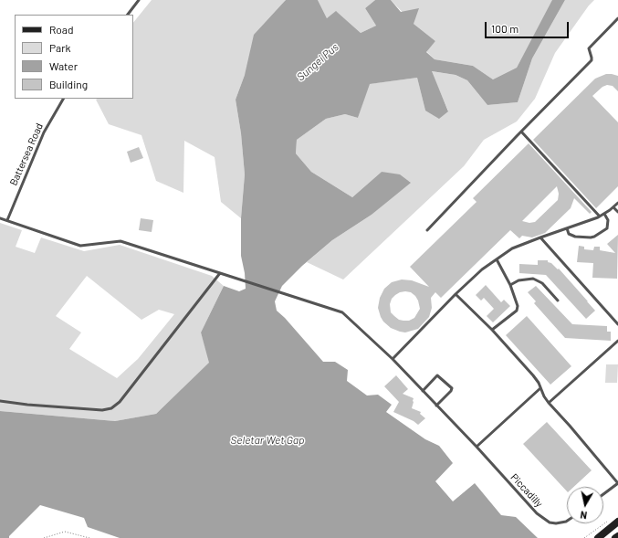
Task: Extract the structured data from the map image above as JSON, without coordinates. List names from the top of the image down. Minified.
{"streets":{"lane":["Battersea Road","Piccadilly"]},"crossings":[["Battersea Road","Piccadilly"]],"water":["Sungei Pus","Seletar Wet Gap"],"legend":["Road","Park","Water","Building"],"scale_bar":"100 m","north":"bottom"}
